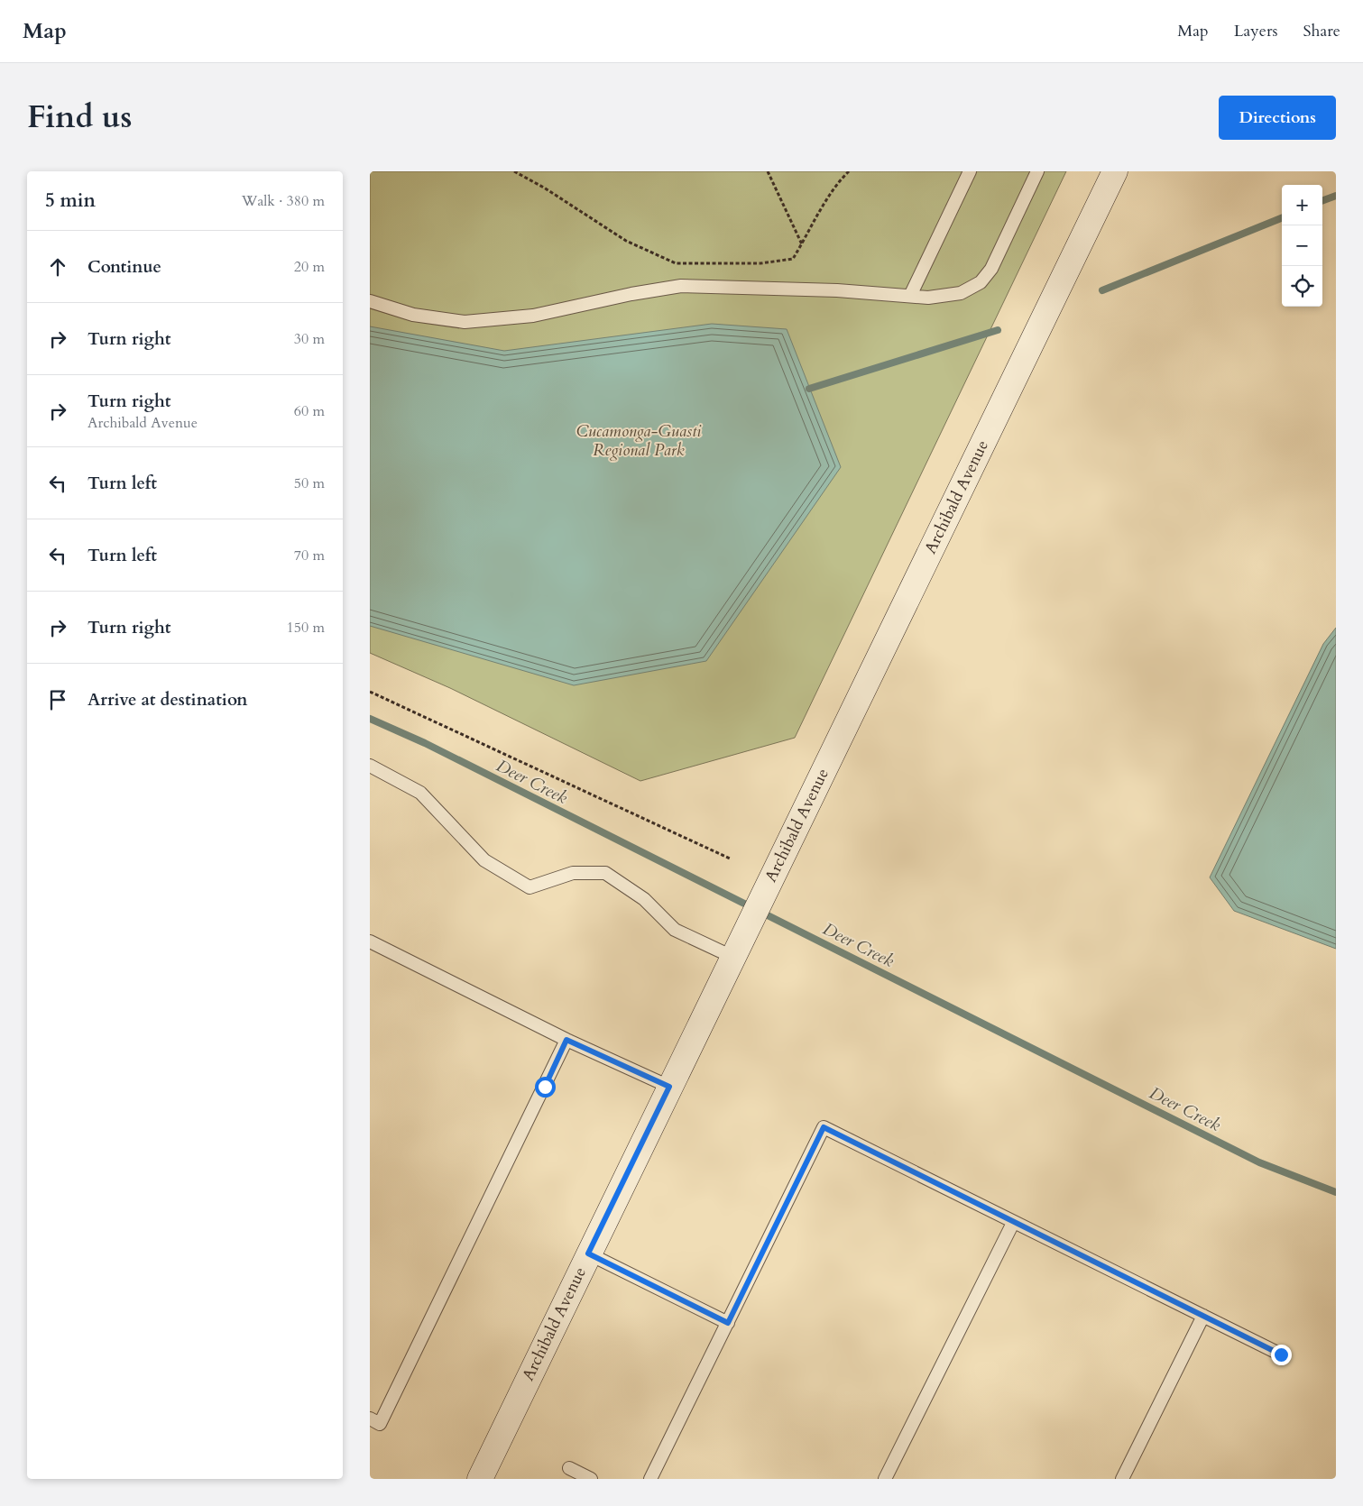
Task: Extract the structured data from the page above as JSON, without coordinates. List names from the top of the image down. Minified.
{"streets":{"main road":["Archibald Avenue"]},"water":["Deer Creek"],"parks":["Cucamonga-Guasti Regional Park"],"page":{"header":"Map","nav":["Map","Layers","Share"],"title":"Find us","buttons":"Directions","heading":["5 min","Walk · 380 m"],"map_buttons":["+","−"],"list":[["Continue","20 m"],["Turn right","30 m"],["Turn right","Archibald Avenue","60 m"],["Turn left","50 m"],["Turn left","70 m"],["Turn right","150 m"],"Arrive at destination"]}}
